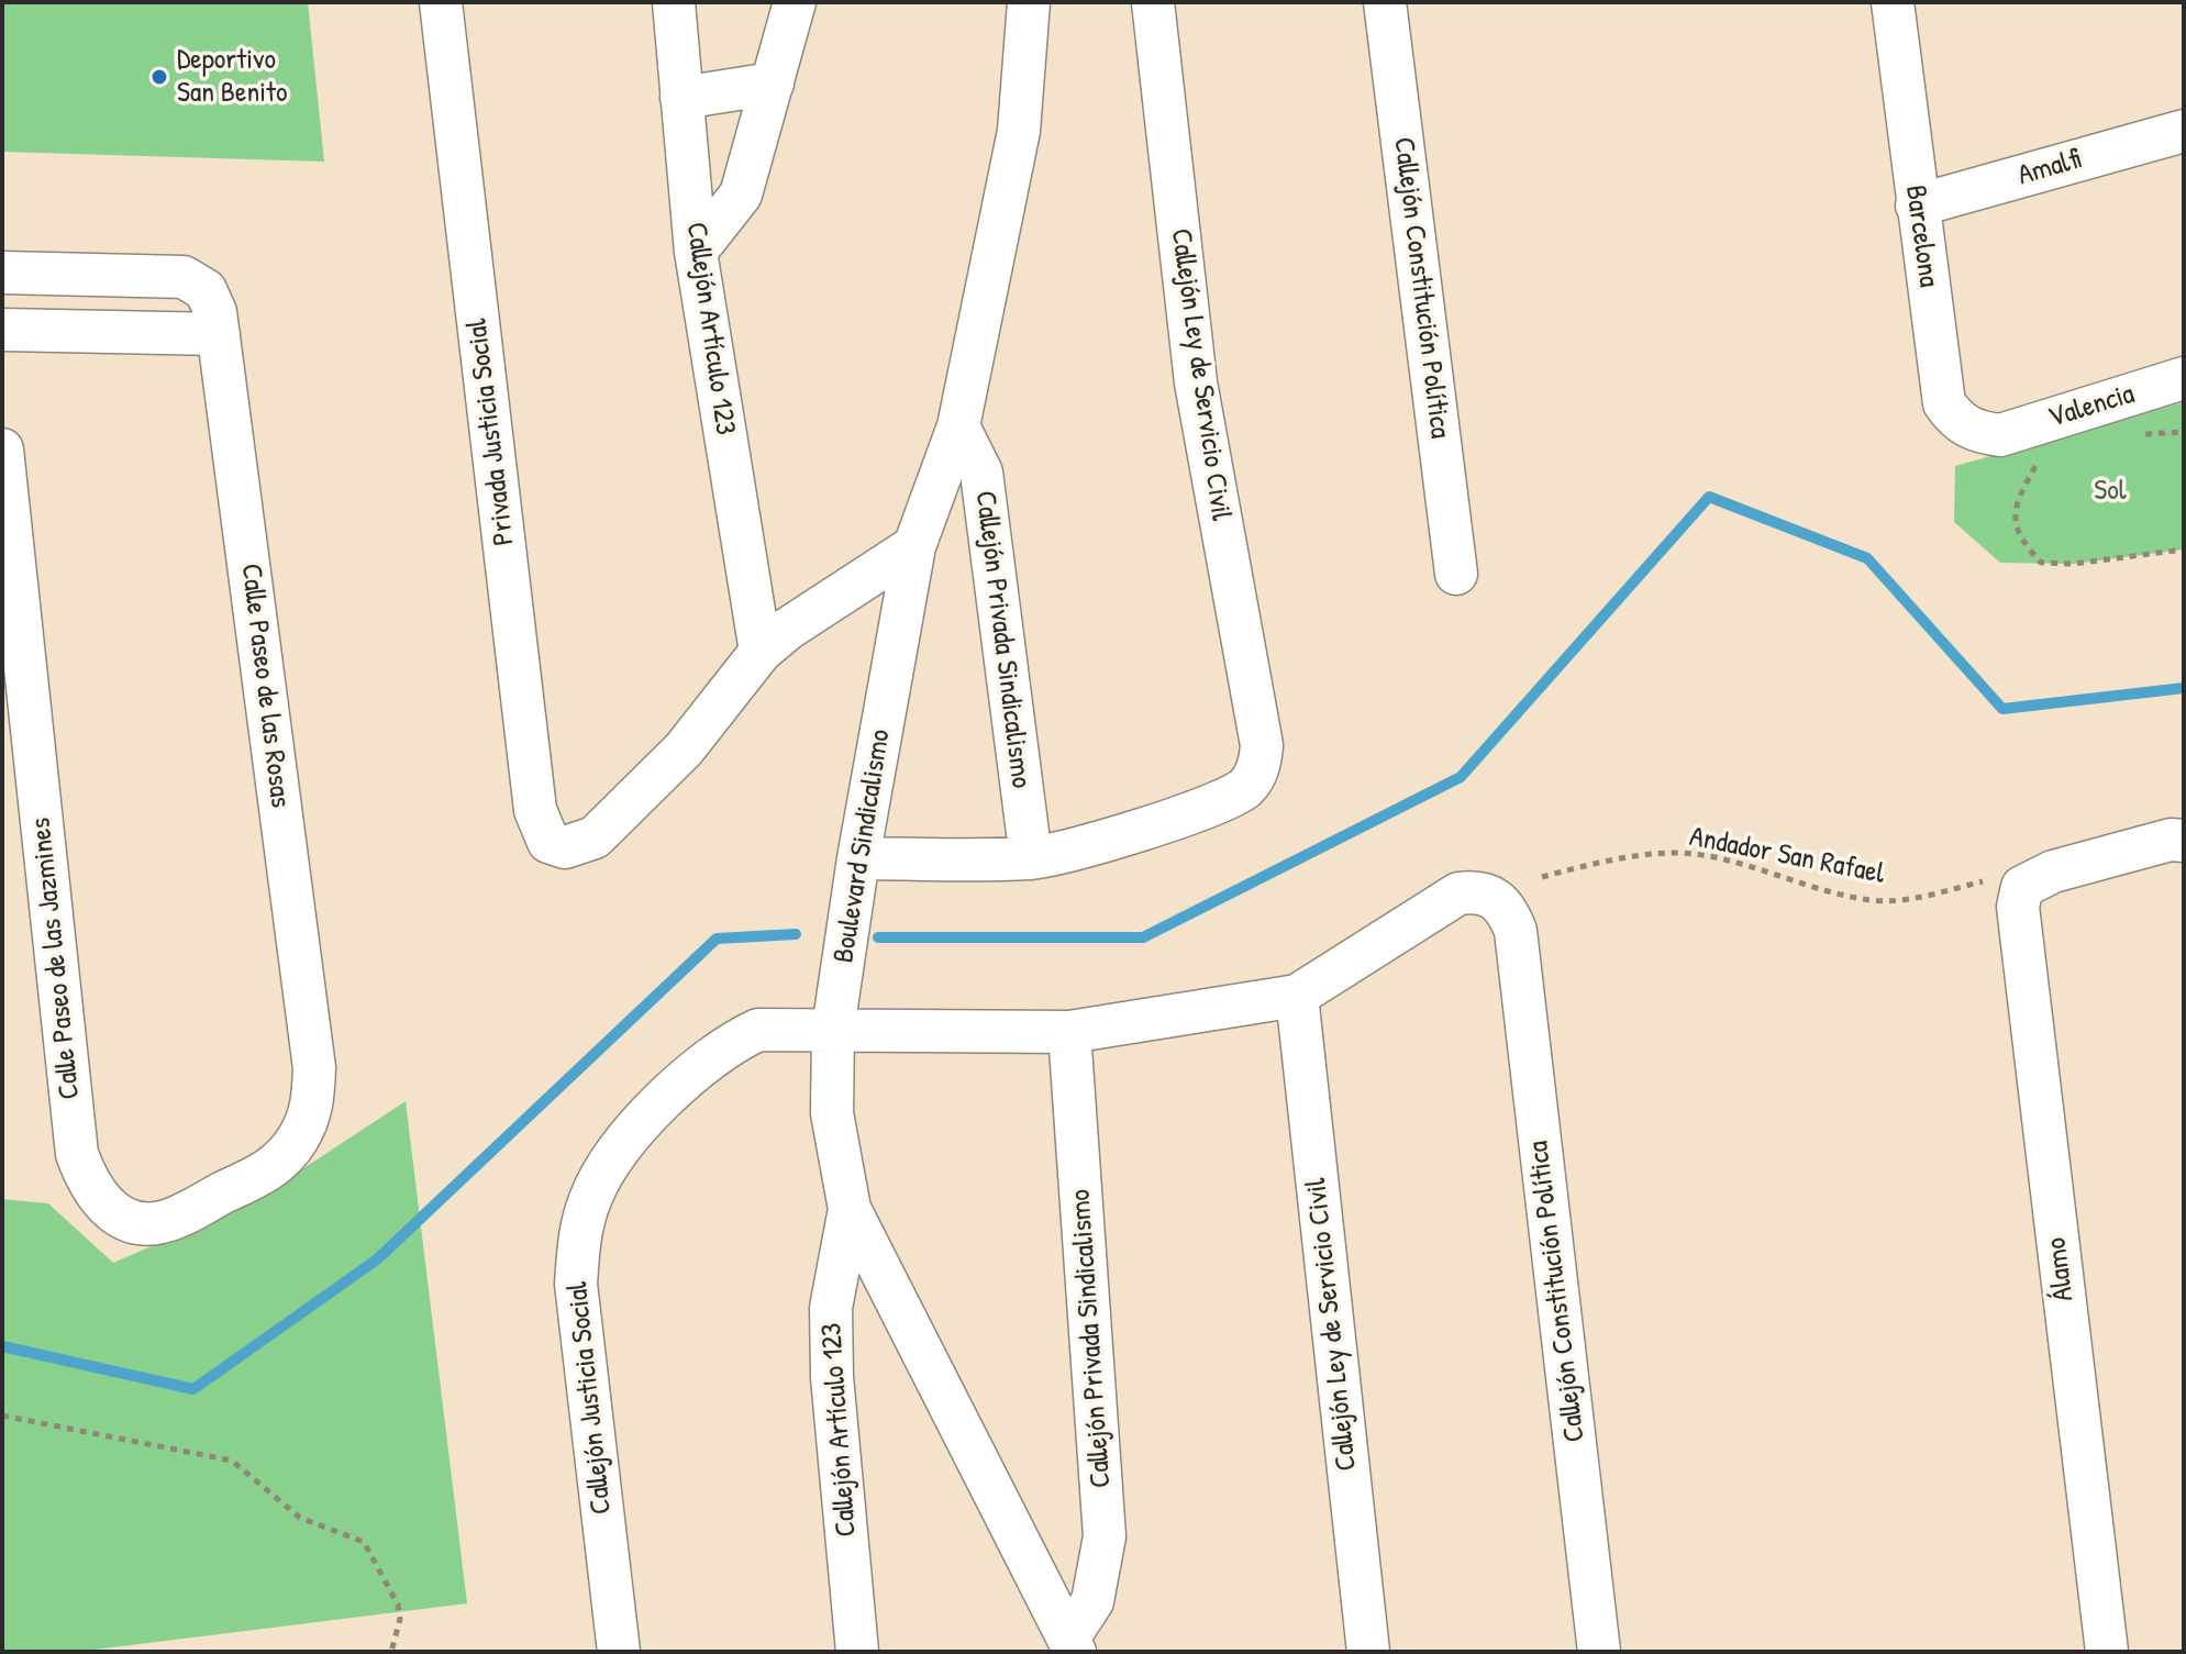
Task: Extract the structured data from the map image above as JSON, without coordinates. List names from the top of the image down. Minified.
{"streets":{"street":["Amalfi","Barcelona","Callejón Constitución Política","Callejón Artículo 123","Callejón Ley de Servicio Civil","Valencia","Privada Justicia Social","Callejón Privada Sindicalismo","Calle Paseo de las Rosas","Boulevard Sindicalismo","Calle Paseo de las Jazmines","Álamo","Callejón Justicia Social"],"path":["Andador San Rafael"]},"crossings":[["Amalfi","Barcelona"],["Barcelona","Valencia"],["Callejón Constitución Política","Callejón Ley de Servicio Civil"],["Callejón Constitución Política","Callejón Justicia Social"],["Callejón Artículo 123","Privada Justicia Social"],["Callejón Artículo 123","Boulevard Sindicalismo"],["Callejón Ley de Servicio Civil","Callejón Privada Sindicalismo"],["Callejón Ley de Servicio Civil","Callejón Justicia Social"],["Callejón Privada Sindicalismo","Boulevard Sindicalismo"],["Callejón Privada Sindicalismo","Callejón Justicia Social"],["Calle Paseo de las Rosas","Calle Paseo de las Jazmines"],["Boulevard Sindicalismo","Callejón Justicia Social"],["Andador San Rafael","Álamo"]],"parks":["Sol"],"places":["Deportivo San Benito"]}
